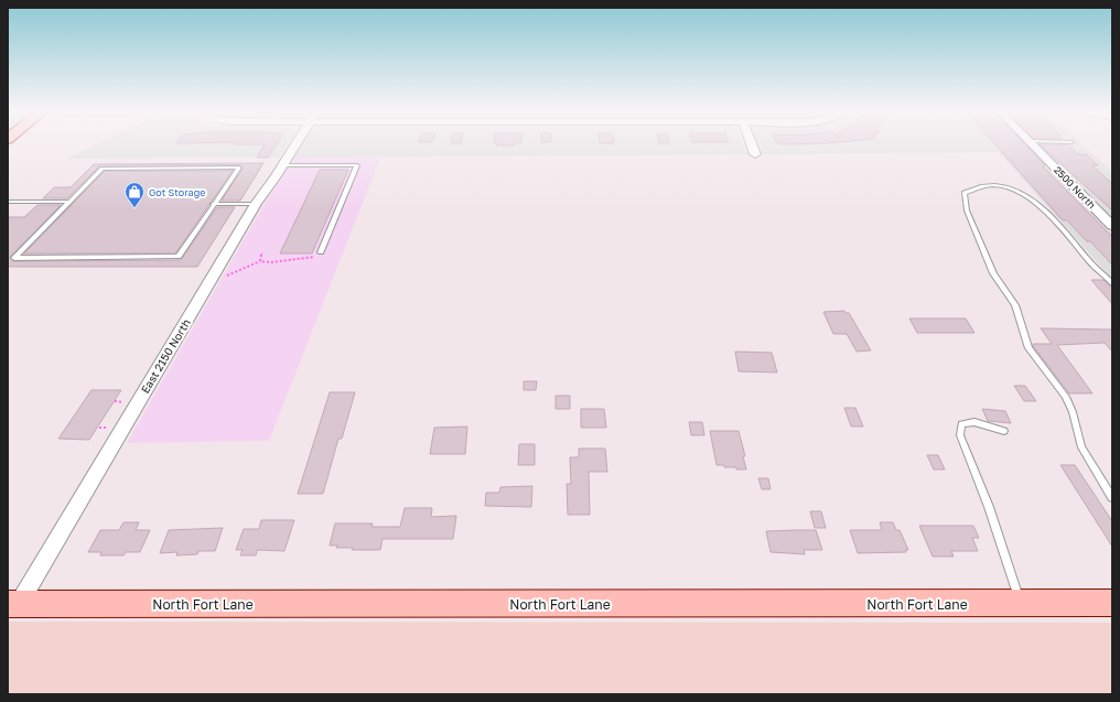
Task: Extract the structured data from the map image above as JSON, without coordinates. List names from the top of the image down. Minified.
{"streets":{"street":["2500 North","East 2150 North","North Fort Lane"]},"crossings":[["East 2150 North","North Fort Lane"]],"places":{"shop":["Got Storage"]}}
